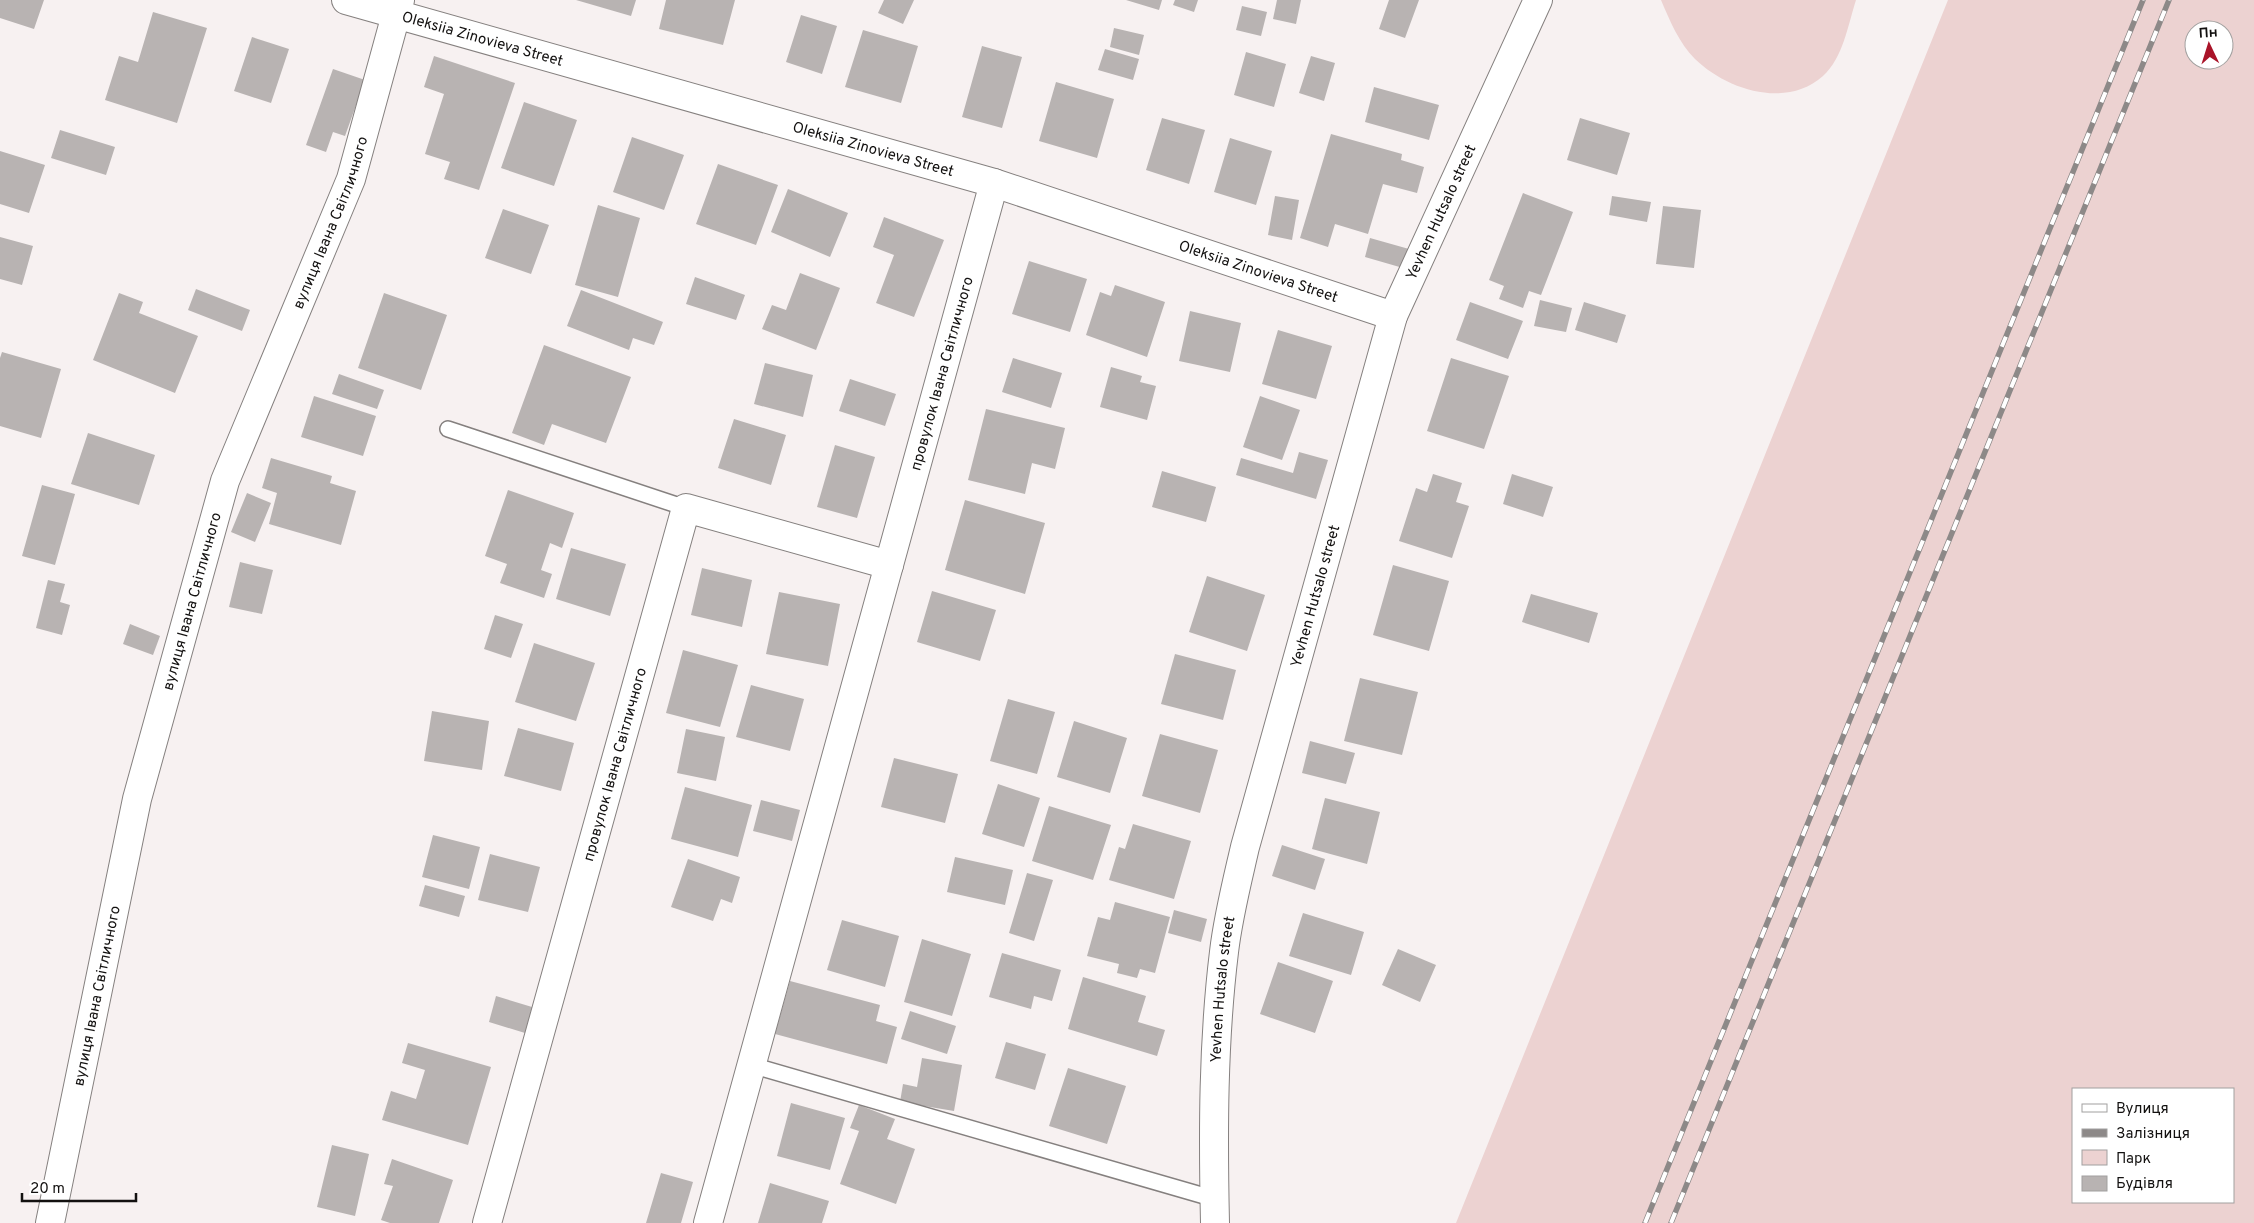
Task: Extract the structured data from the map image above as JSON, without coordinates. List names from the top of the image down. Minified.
{"streets":{"street":["Oleksiia Zinovieva Street","Yevhen Hutsalo street","вулиця Івана Світличного","провулок Івана Світличного"]},"crossings":[["Oleksiia Zinovieva Street","Yevhen Hutsalo street"],["Oleksiia Zinovieva Street","вулиця Івана Світличного"],["Oleksiia Zinovieva Street","провулок Івана Світличного"]],"legend":["Вулиця","Залізниця","Парк","Будівля"],"scale_bar":"20 m","north":"top"}
